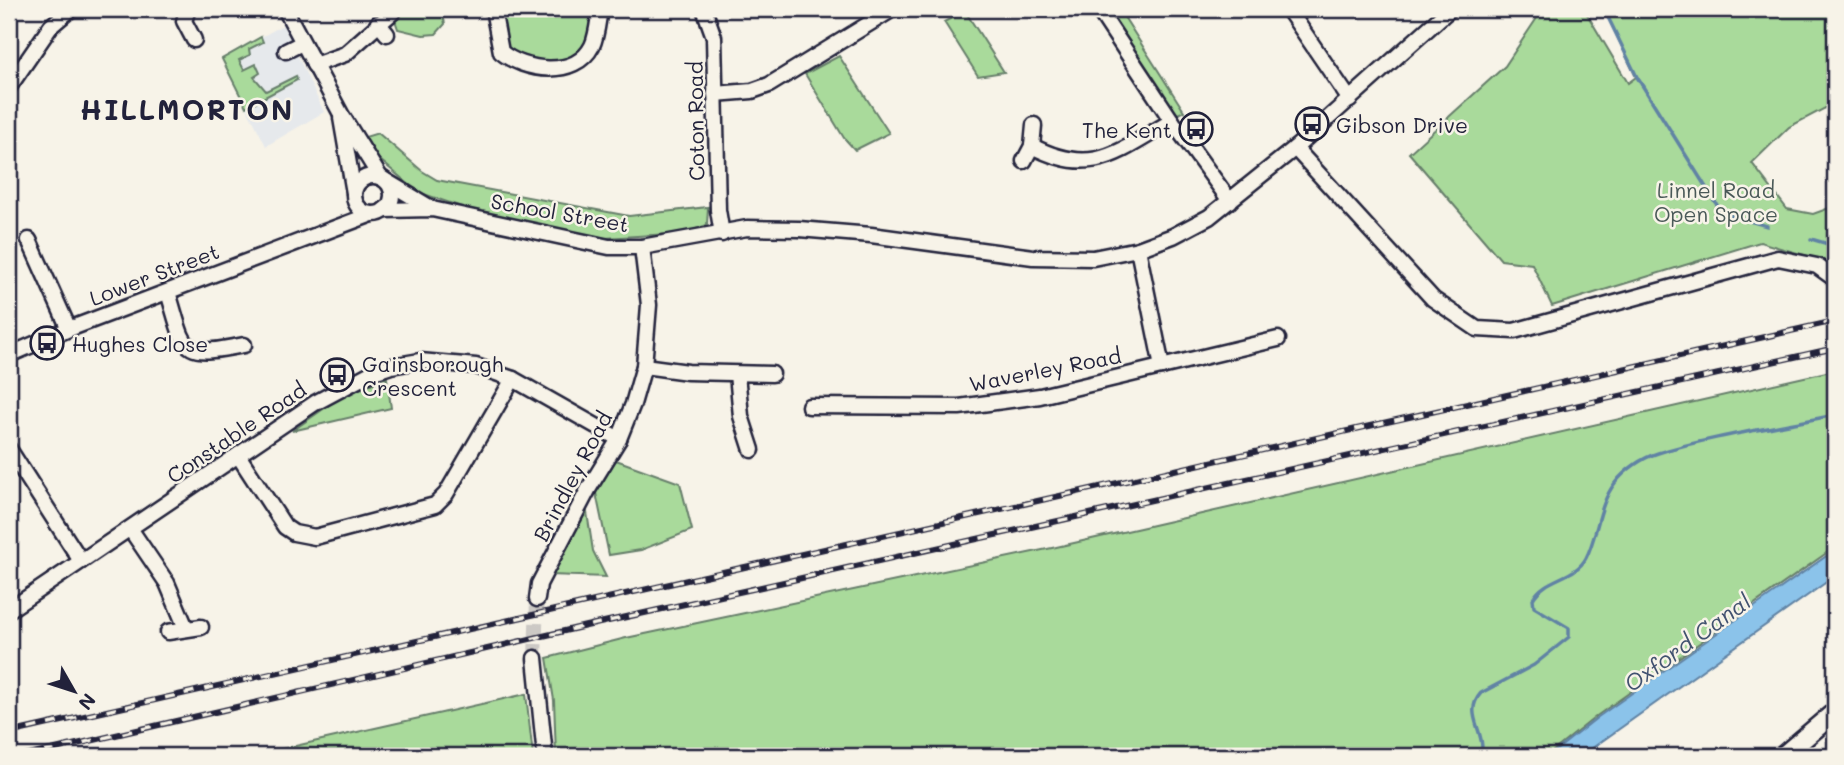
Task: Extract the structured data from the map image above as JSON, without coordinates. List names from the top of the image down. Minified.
{"streets":{"street":["Coton Road","School Street","Lower Street","Waverley Road","Constable Road","Brindley Road"]},"crossings":[["Coton Road","School Street"],["School Street","Lower Street"],["School Street","Brindley Road"],["Constable Road","Brindley Road"]],"districts":["HILLMORTON"],"water":["Oxford Canal"],"parks":["Linnel Road Open Space"],"places":{"bus stop":["Gibson Drive","The Kent","Hughes Close","Gainsborough Crescent"]},"north":"bottom right"}
